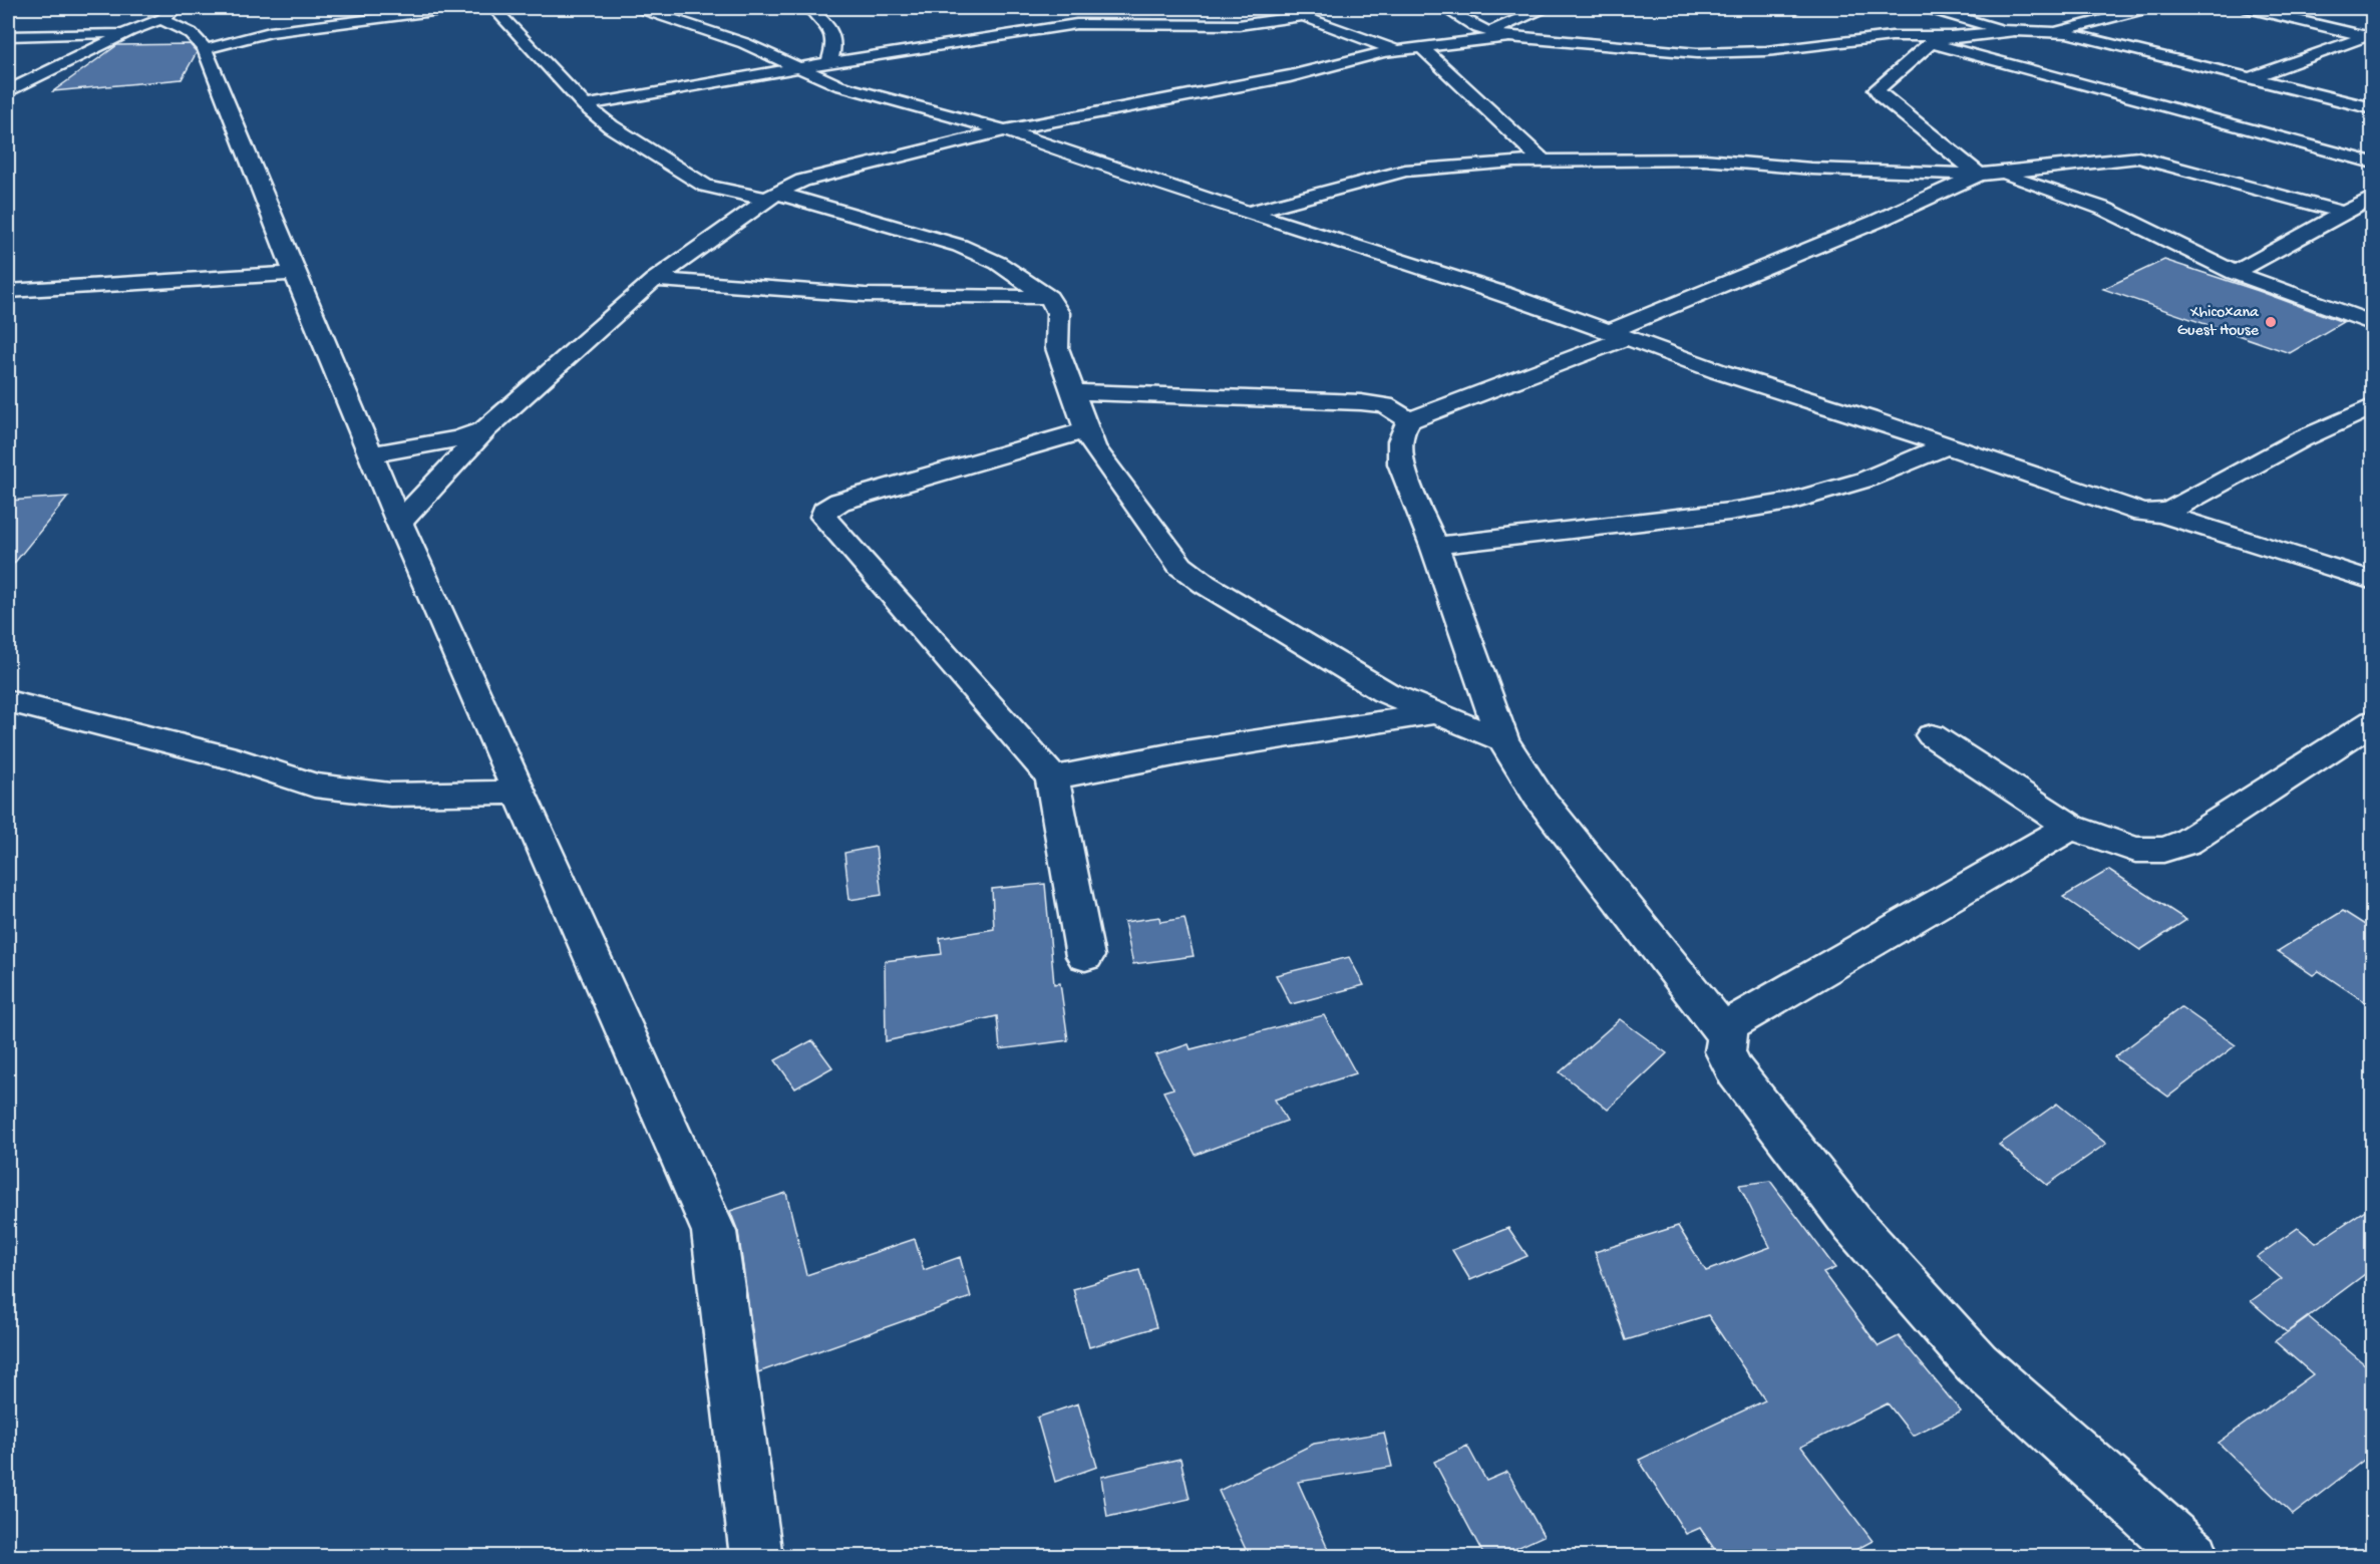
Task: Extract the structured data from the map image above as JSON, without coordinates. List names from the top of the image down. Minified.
{"places":["Xhicoxana Guest House"]}
